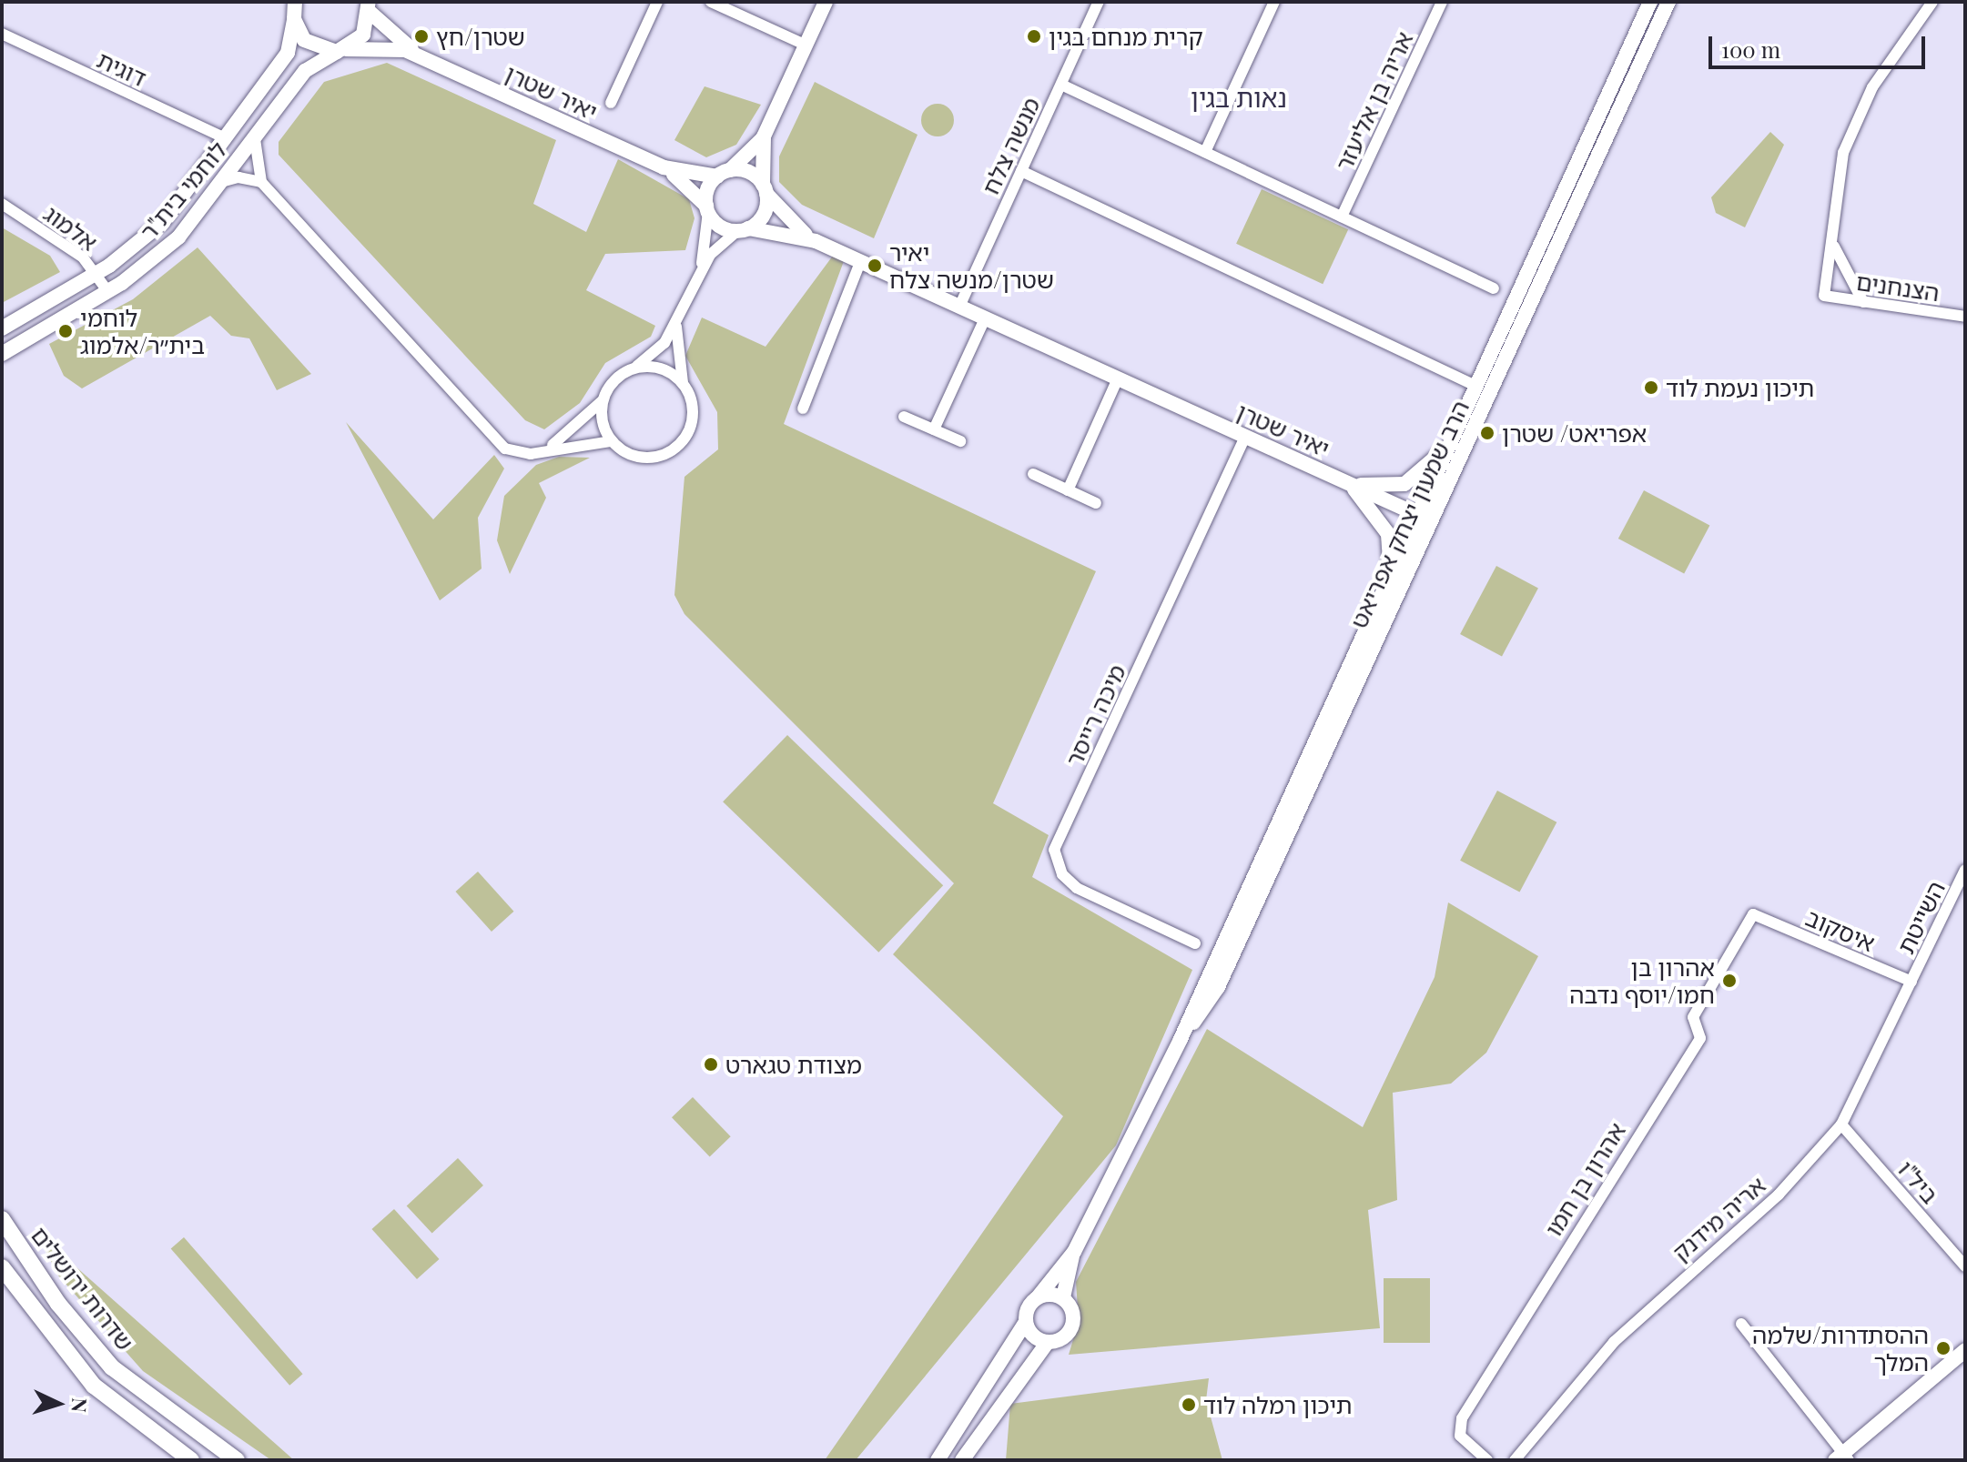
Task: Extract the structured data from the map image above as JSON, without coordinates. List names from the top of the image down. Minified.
{"streets":{"main road":["שדרות ירושלים"],"street":["דוגית","יאיר שטרן","אריה בן אליעזר","מנשה צלח","לוחמי בית\"ר","אלמוג","הצנחנים","הרב שמעון יצחק אפריאט","מיכה רייסר","השייטת","איסקוב","אהרון בן חמו","ביל\"ו","אריה מידנק"]},"crossings":[["דוגית","לוחמי בית\"ר"],["יאיר שטרן","מנשה צלח"],["יאיר שטרן","לוחמי בית\"ר"],["יאיר שטרן","הרב שמעון יצחק אפריאט"],["יאיר שטרן","מיכה רייסר"],["לוחמי בית\"ר","אלמוג"],["השייטת","איסקוב"],["השייטת","אריה מידנק"],["איסקוב","אהרון בן חמו"],["איסקוב","אריה מידנק"],["ביל\"ו","אריה מידנק"]],"districts":["נאות בגין"],"places":["שטרן/חץ","קרית מנחם בגין","יאיר שטרן/מנשה צלח","לוחמי בית״ר/אלמוג","תיכון נעמת לוד","אפריאט/ שטרן","אהרון בן חמו/יוסף נדבה","מצודת טגארט","ההסתדרות/שלמה המלך","תיכון רמלה לוד"],"scale_bar":"100 m","north":"right"}
